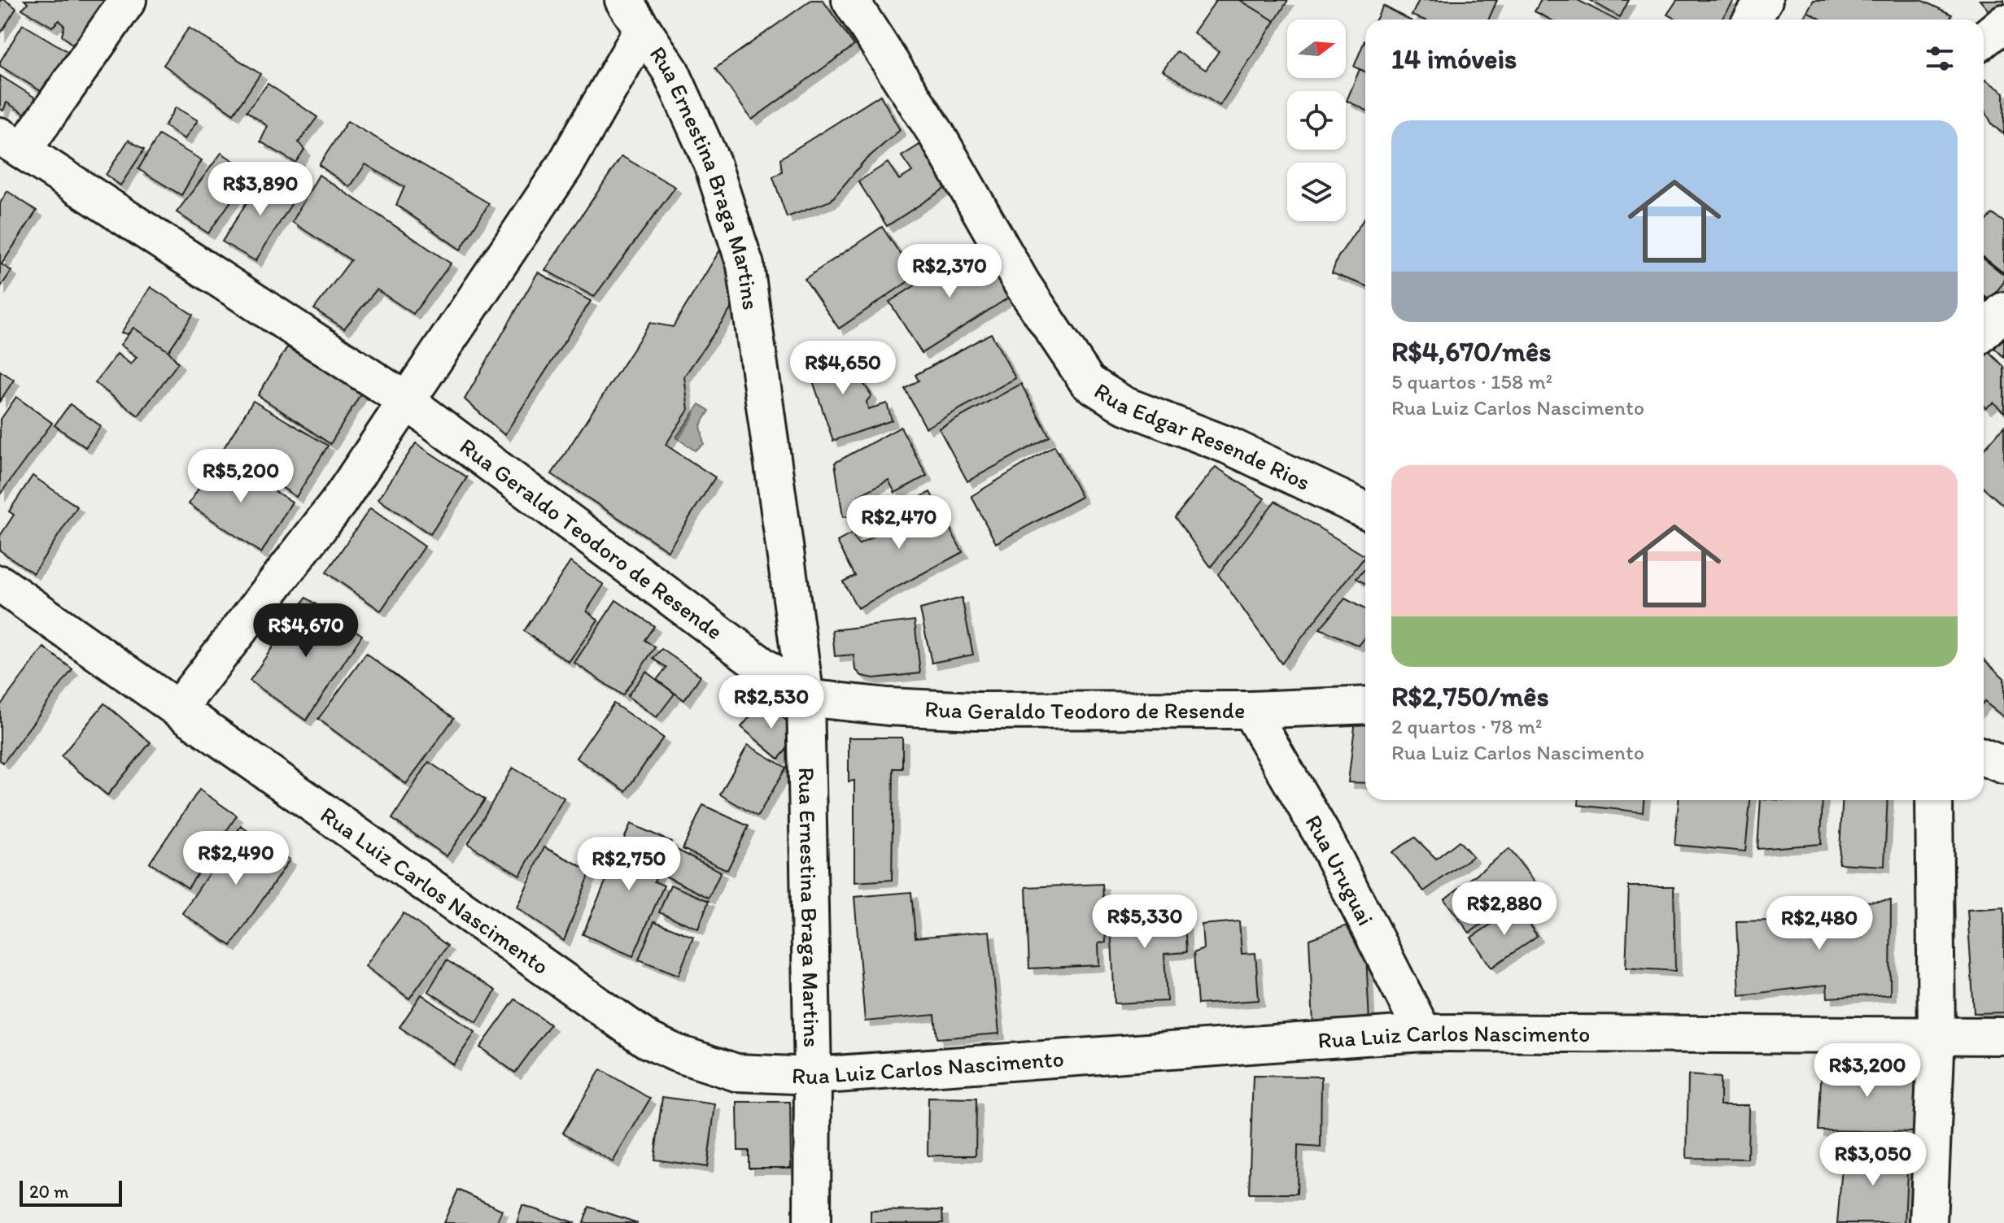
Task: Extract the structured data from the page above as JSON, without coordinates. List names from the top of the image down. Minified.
{"streets":{"street":["Rua Ernestina Braga Martins","Rua Edgar Resende Rios","Rua Geraldo Teodoro de Resende","Rua Uruguai","Rua Luiz Carlos Nascimento"]},"crossings":[["Rua Ernestina Braga Martins","Rua Geraldo Teodoro de Resende"],["Rua Ernestina Braga Martins","Rua Luiz Carlos Nascimento"],["Rua Geraldo Teodoro de Resende","Rua Uruguai"],["Rua Uruguai","Rua Luiz Carlos Nascimento"]],"scale_bar":"20 m","north":"right","page":{"heading":"14 imóveis","list":[{"name":"R$4,670/mês","note":"5 quartos · 158 m² · Rua Luiz Carlos Nascimento"},{"name":"R$2,750/mês","note":"2 quartos · 78 m² · Rua Luiz Carlos Nascimento"}],"price":["R$3,890","R$2,370","R$4,650","R$5,200","R$2,470","R$4,670","R$2,530","R$2,490","R$2,750","R$2,880","R$5,330","R$2,480","R$3,200","R$3,050"],"scale":"20 m"}}
